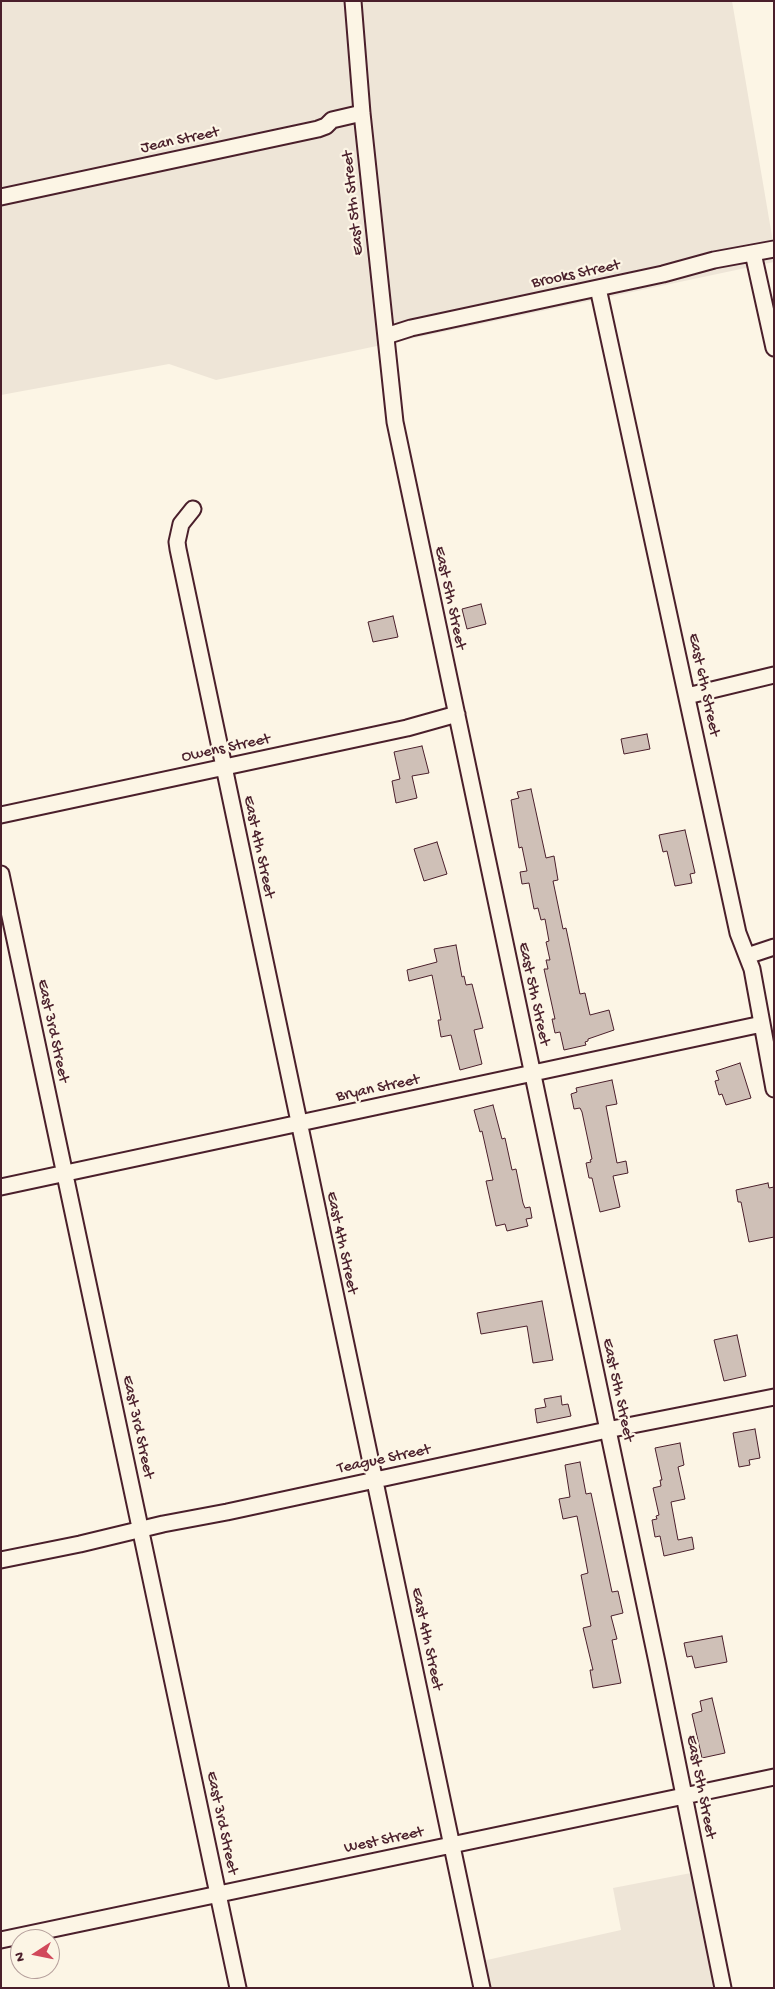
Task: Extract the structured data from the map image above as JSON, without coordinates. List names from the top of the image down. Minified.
{"streets":{"street":["Jean Street","East 5th Street","Brooks Street","East 6th Street","Owens Street","East 4th Street","East 3rd Street","Bryan Street","Teague Street","West Street"]},"crossings":[["Jean Street","East 5th Street"],["East 5th Street","Brooks Street"],["East 5th Street","Owens Street"],["East 5th Street","Bryan Street"],["East 5th Street","Teague Street"],["East 5th Street","West Street"],["Brooks Street","East 6th Street"],["East 6th Street","Bryan Street"],["Owens Street","East 4th Street"],["East 4th Street","Bryan Street"],["East 4th Street","Teague Street"],["East 4th Street","West Street"],["East 3rd Street","Bryan Street"],["East 3rd Street","Teague Street"],["East 3rd Street","West Street"]],"north":"left"}
